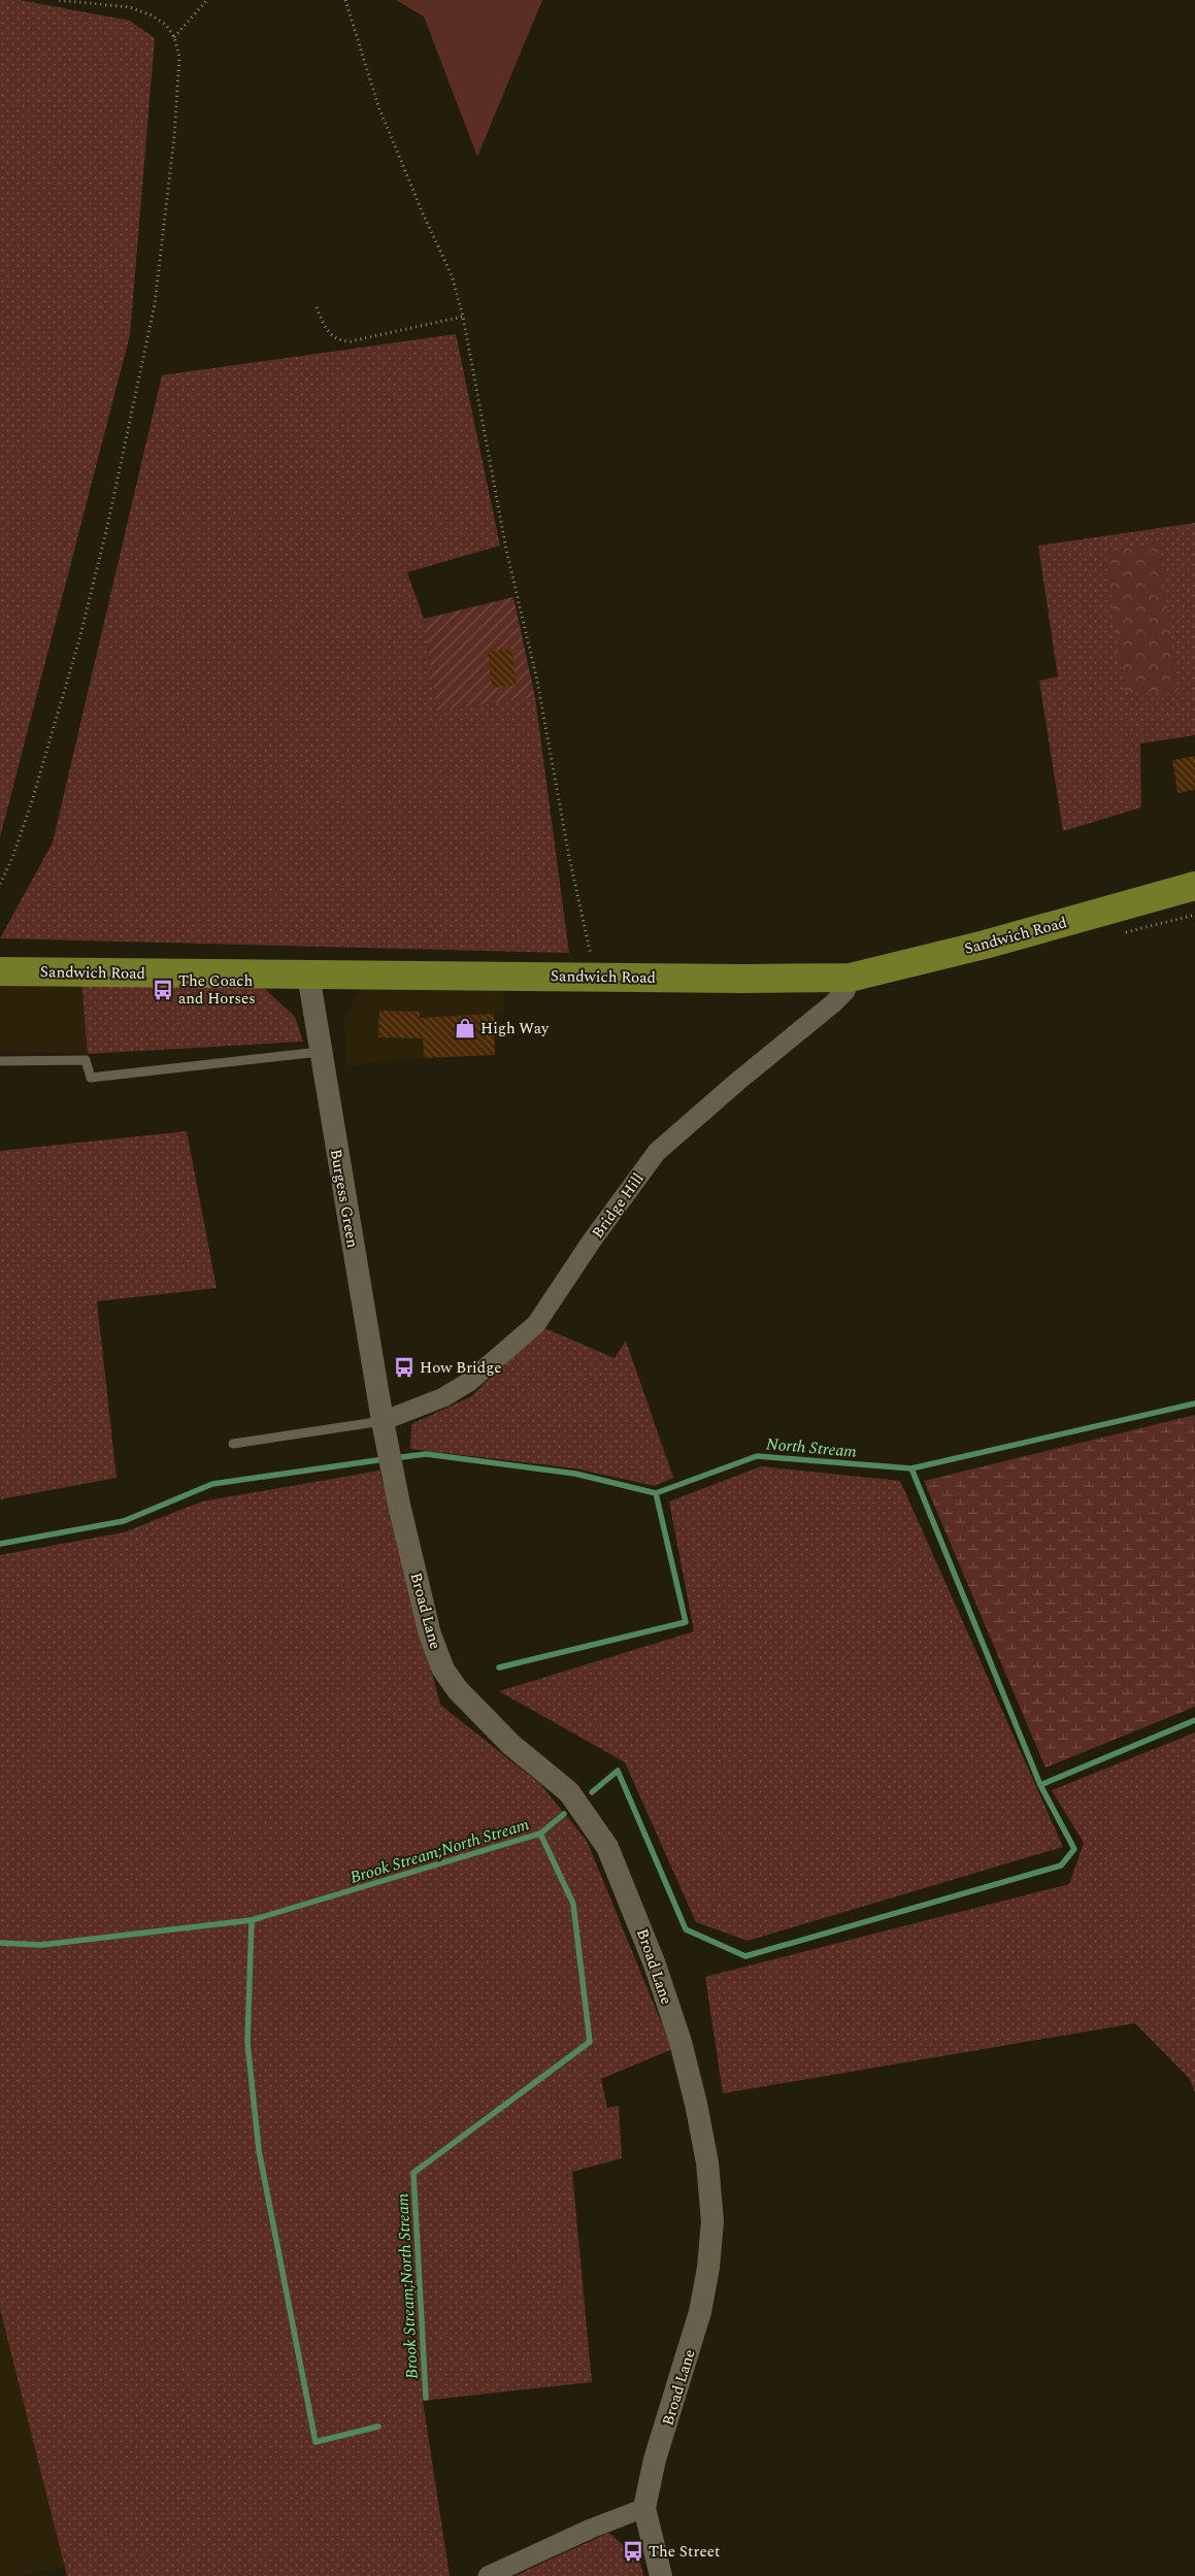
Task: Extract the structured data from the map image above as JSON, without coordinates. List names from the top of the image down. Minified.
{"streets":{"main road":["Sandwich Road"],"street":["Burgess Green","Bridge Hill","Broad Lane"]},"crossings":[["Sandwich Road","Burgess Green"],["Sandwich Road","Bridge Hill"],["Burgess Green","Bridge Hill"],["Burgess Green","Broad Lane"],["Bridge Hill","Broad Lane"]],"water":["North Stream","Brook Stream;North Stream"],"places":{"bus stop":["The Coach and Horses","How Bridge","The Street"],"shop":["High Way"]}}
